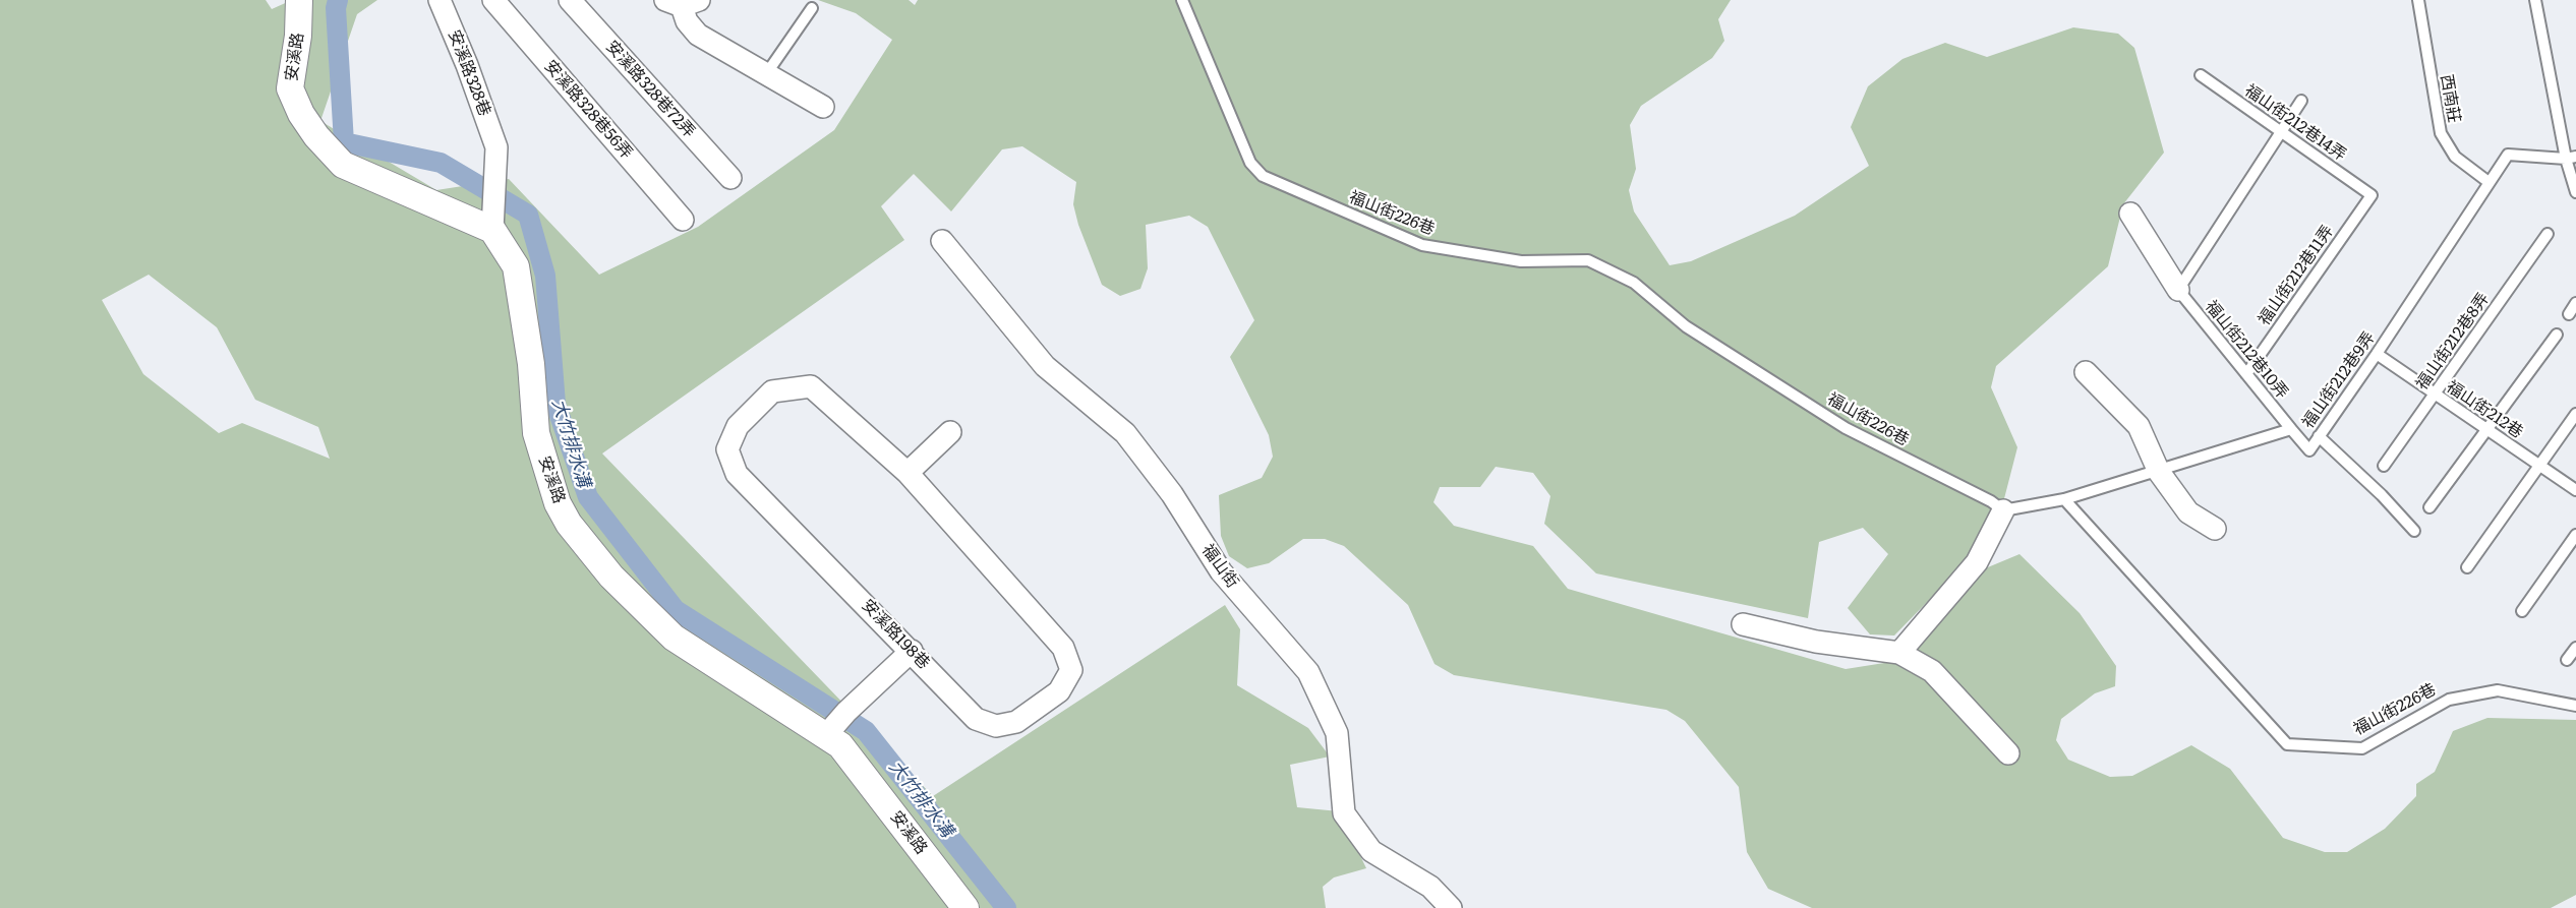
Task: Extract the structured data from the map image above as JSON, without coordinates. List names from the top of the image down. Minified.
{"streets":{"street":["安溪路","安溪路328巷","安溪路328巷72弄","安溪路328巷56弄","福山街","安溪路198巷"],"lane":["西南莊","福山街212巷14弄","福山街226巷","福山街212巷11弄","福山街212巷8弄","福山街212巷10弄","福山街212巷9弄","福山街212巷"]},"crossings":[["安溪路","安溪路328巷"],["西南莊","福山街212巷9弄"],["福山街212巷14弄","福山街212巷11弄"],["福山街226巷","福山街212巷9弄"],["福山街212巷11弄","福山街212巷10弄"],["福山街212巷8弄","福山街212巷"],["福山街212巷10弄","福山街212巷9弄"],["福山街212巷9弄","福山街212巷"]],"water":["大竹排水溝"]}
